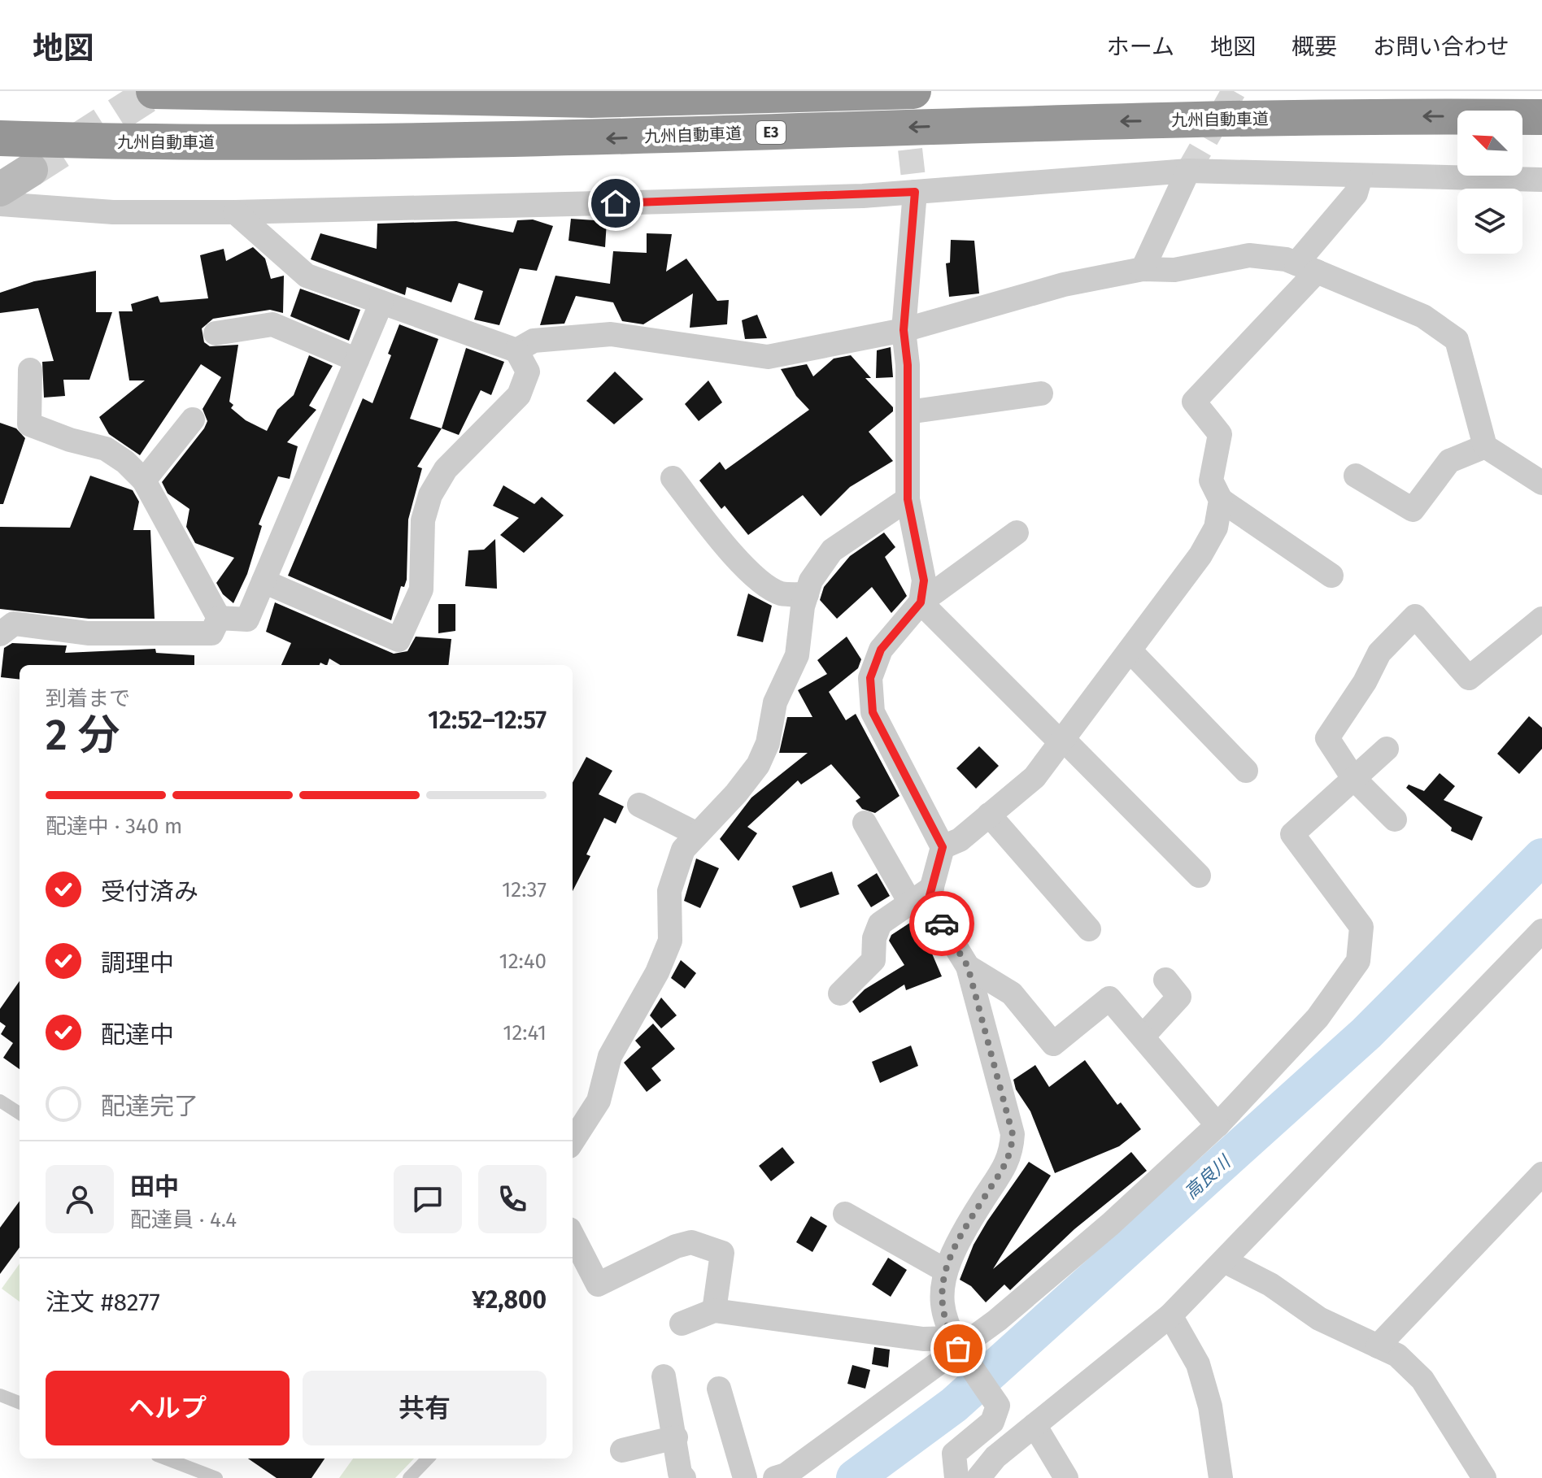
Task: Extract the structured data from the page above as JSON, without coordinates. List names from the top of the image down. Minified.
{"streets":{"highway":["九州自動車道","E3"]},"water":["高良川"],"north":"top left","page":{"header":"地図","nav":["ホーム","地図","概要","お問い合わせ"],"heading":["2 分","到着まで","12:52–12:57"],"panel":["田中","配達員 · 4.4","注文 #8277","¥2,800"],"bar":"配達中 · 340 m","list":[["受付済み","12:37"],["調理中","12:40"],["配達中","12:41"],"配達完了"],"buttons":["ヘルプ","共有"]}}
